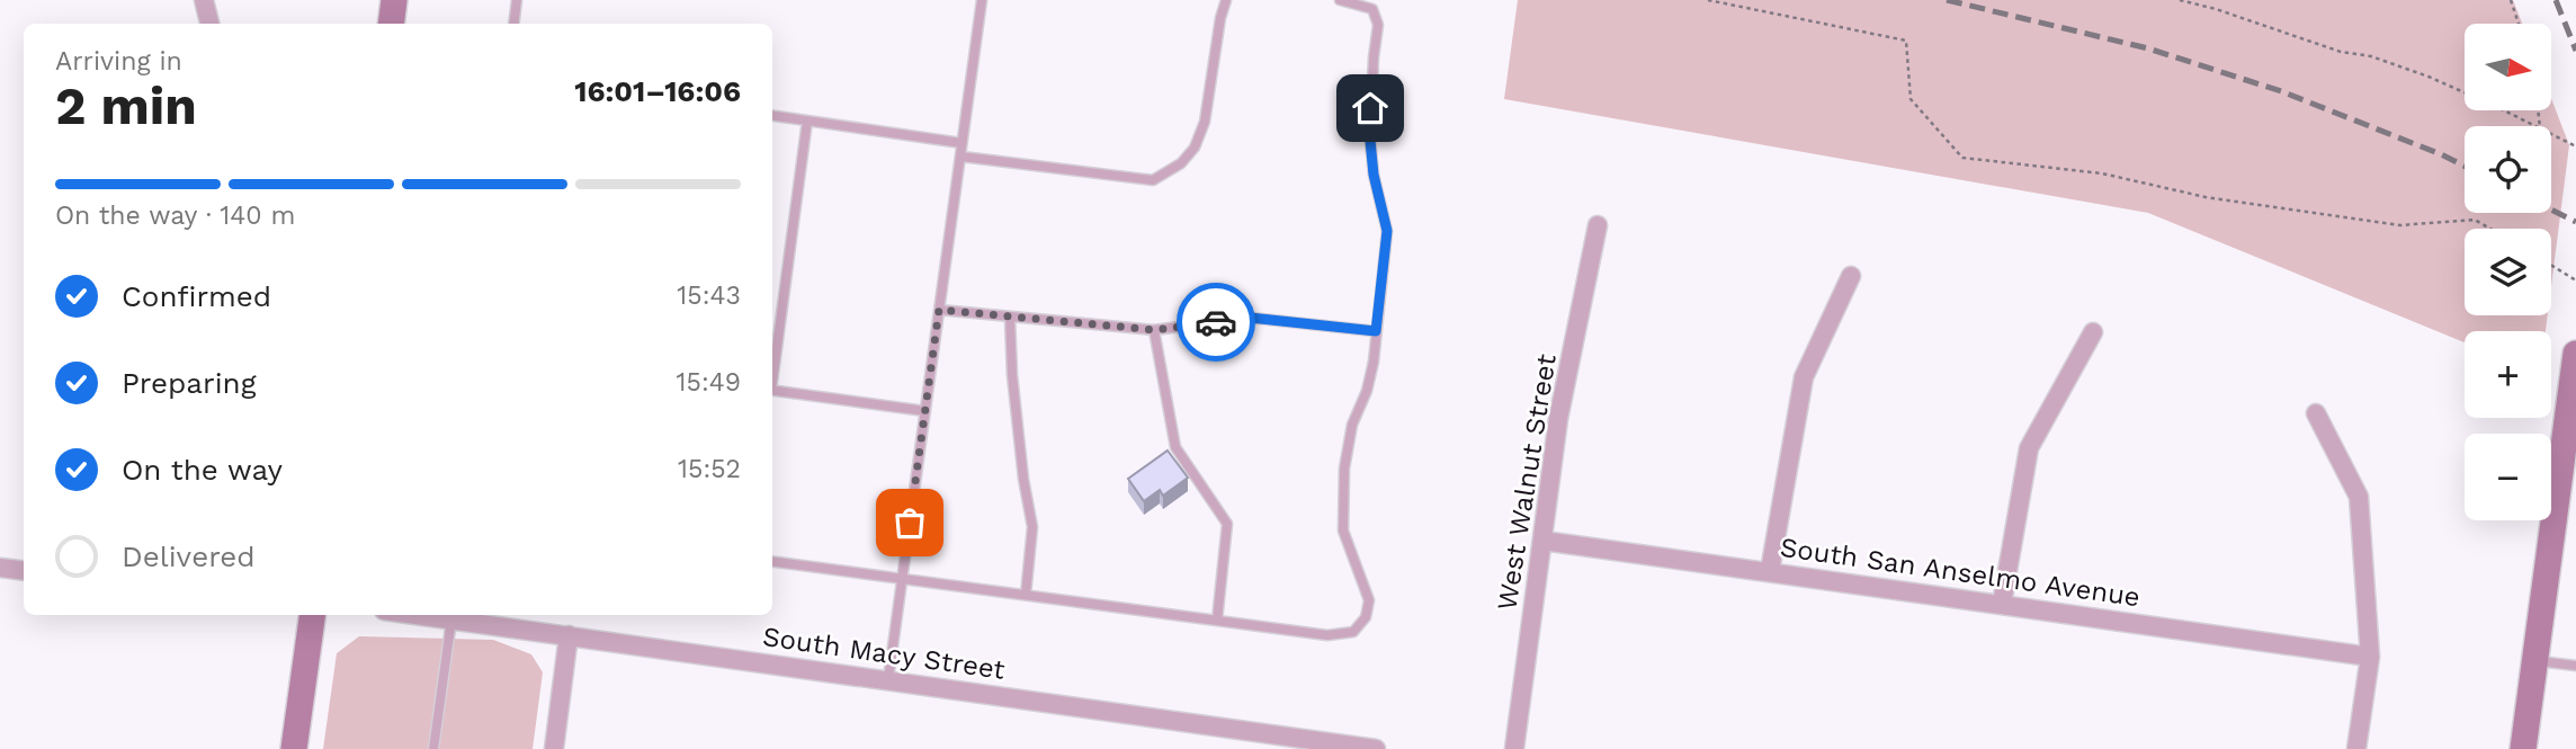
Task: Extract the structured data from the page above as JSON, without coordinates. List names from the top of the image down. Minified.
{"streets":{"street":["West Walnut Street","South San Anselmo Avenue","South Macy Street"]},"crossings":[["West Walnut Street","South San Anselmo Avenue"]],"north":"right","page":{"map_buttons":["+","−"],"heading":["2 min","Arriving in","16:01–16:06"],"bar":"On the way · 140 m","list":[["Confirmed","15:43"],["Preparing","15:49"],["On the way","15:52"],"Delivered"]}}
